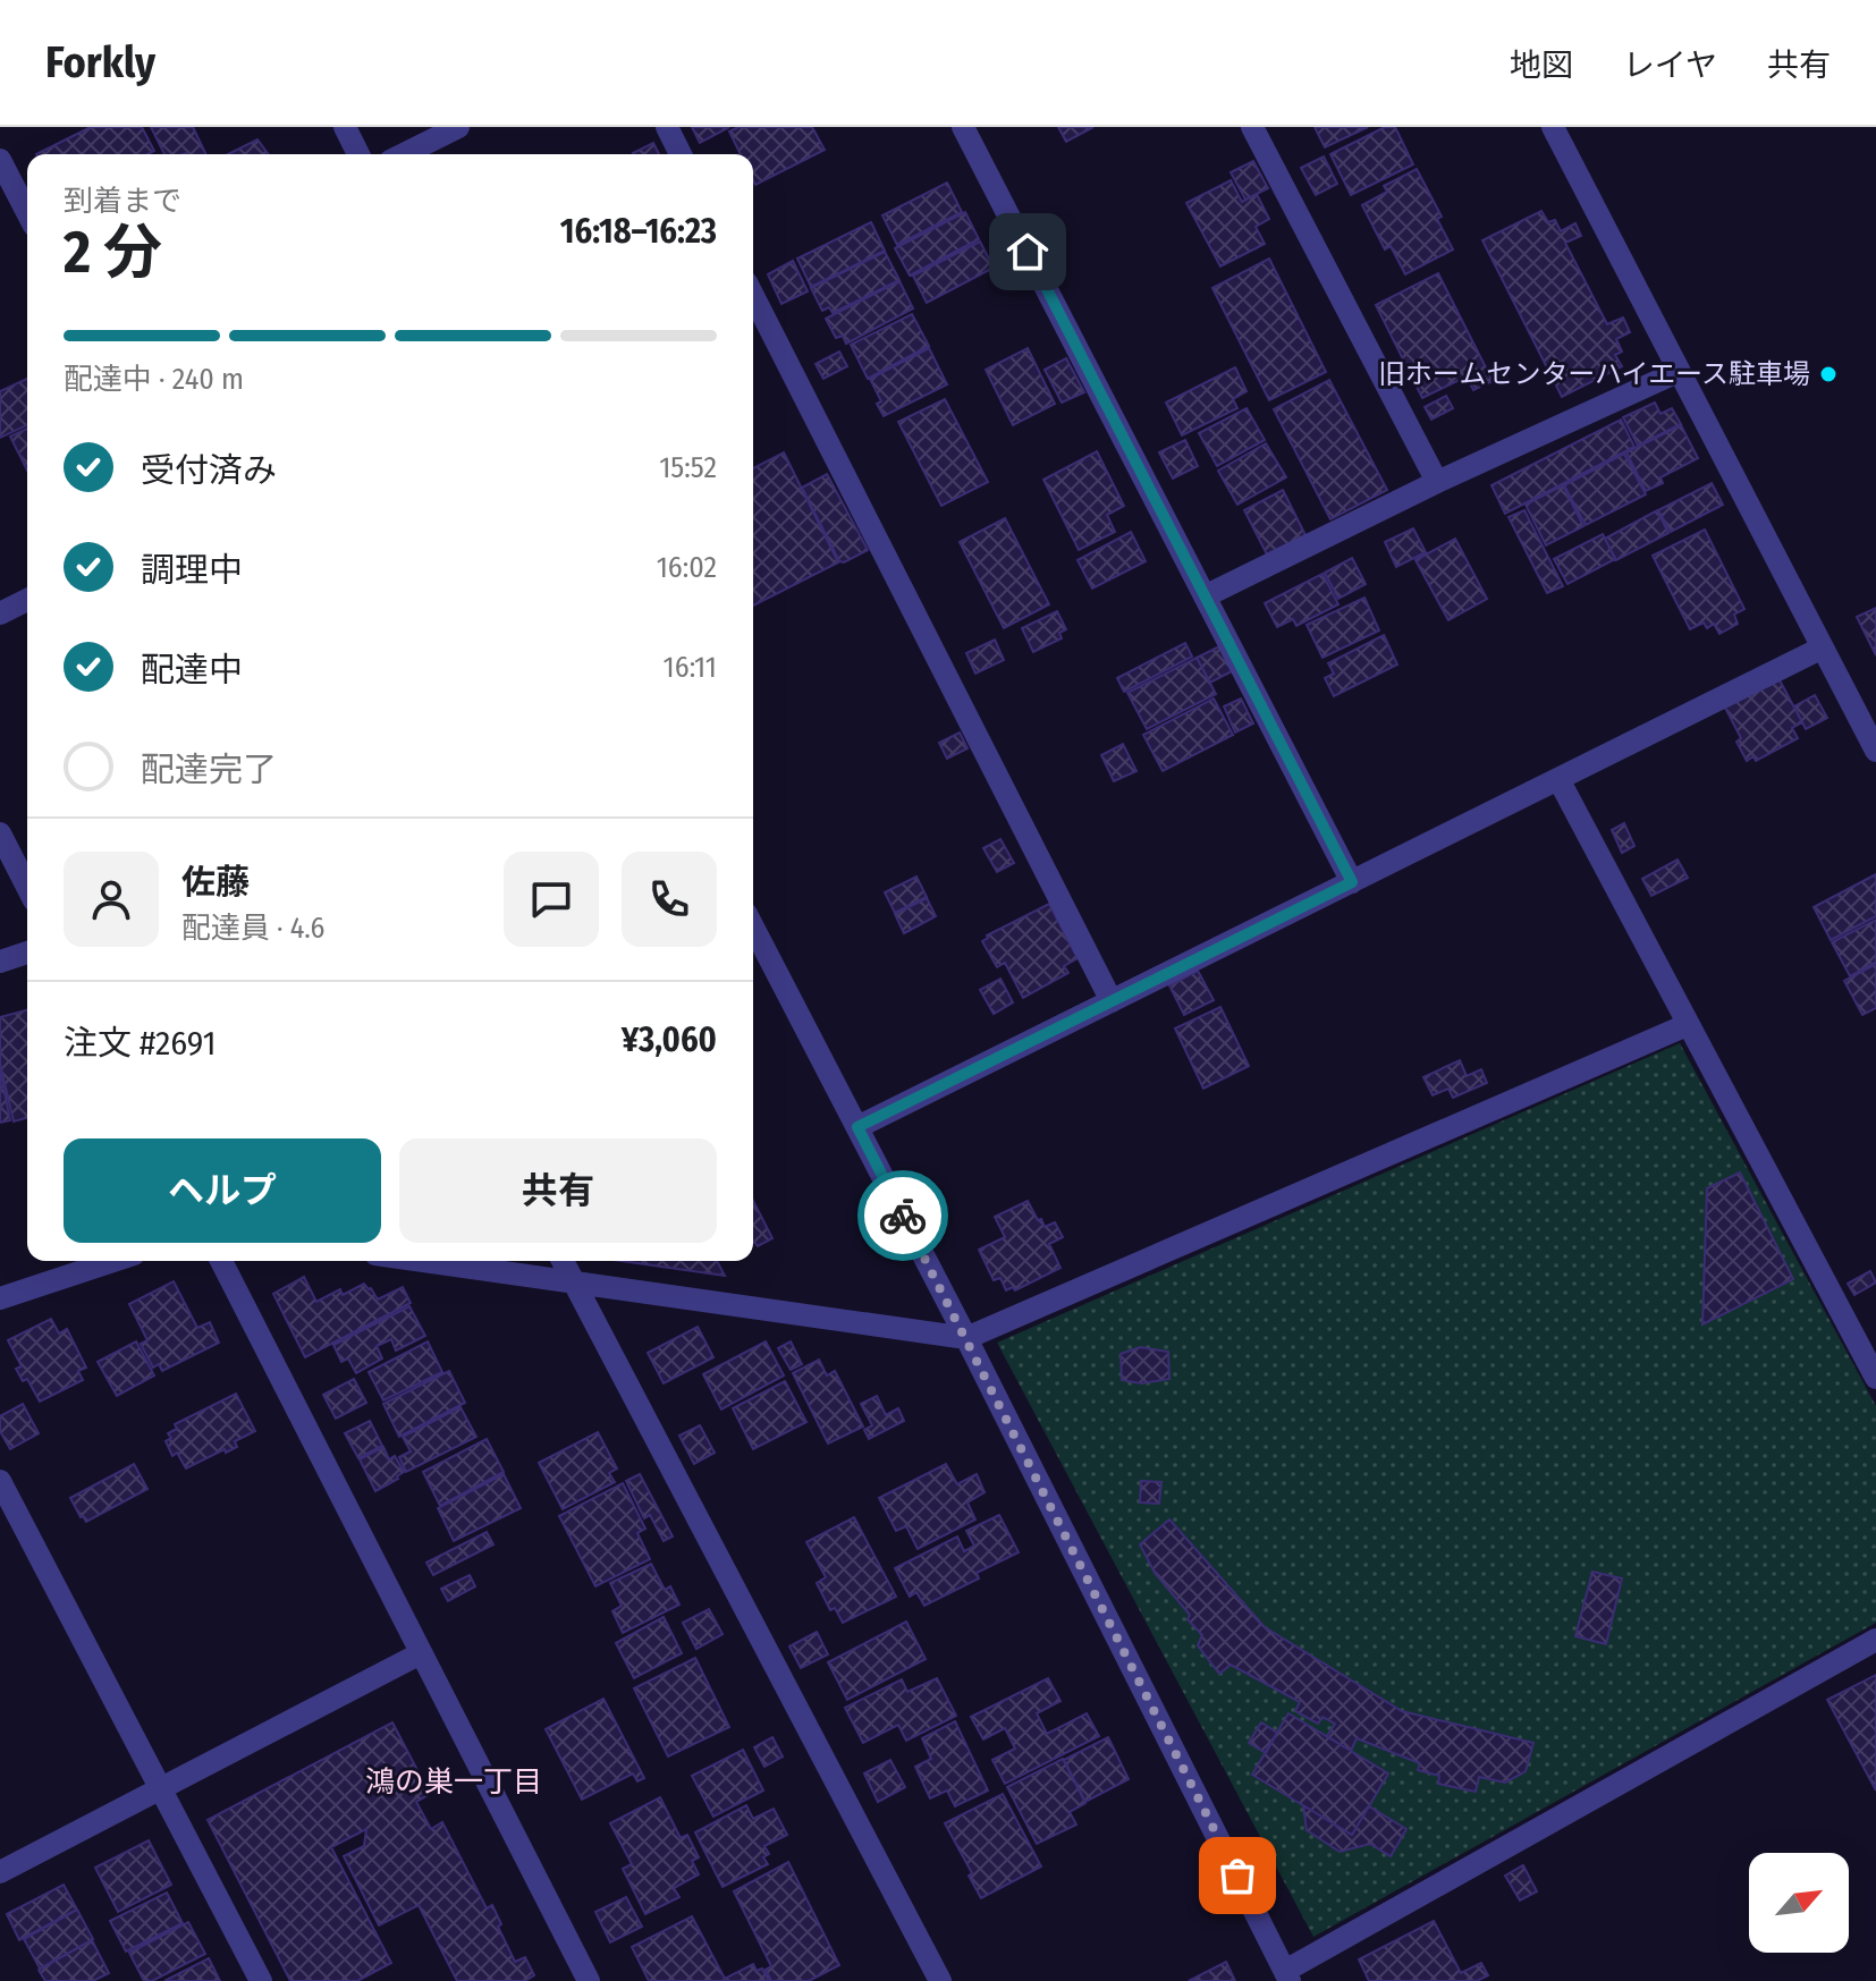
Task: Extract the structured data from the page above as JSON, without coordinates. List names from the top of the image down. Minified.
{"districts":["鴻の巣一丁目"],"places":["旧ホームセンターハイエース駐車場"],"north":"top right","page":{"header":"Forkly","nav":["地図","レイヤ","共有"],"heading":["2 分","到着まで","16:18–16:23"],"panel":["佐藤","配達員 · 4.6","注文 #2691","¥3,060"],"bar":"配達中 · 240 m","list":[["受付済み","15:52"],["調理中","16:02"],["配達中","16:11"],"配達完了"],"buttons":["ヘルプ","共有"]}}
